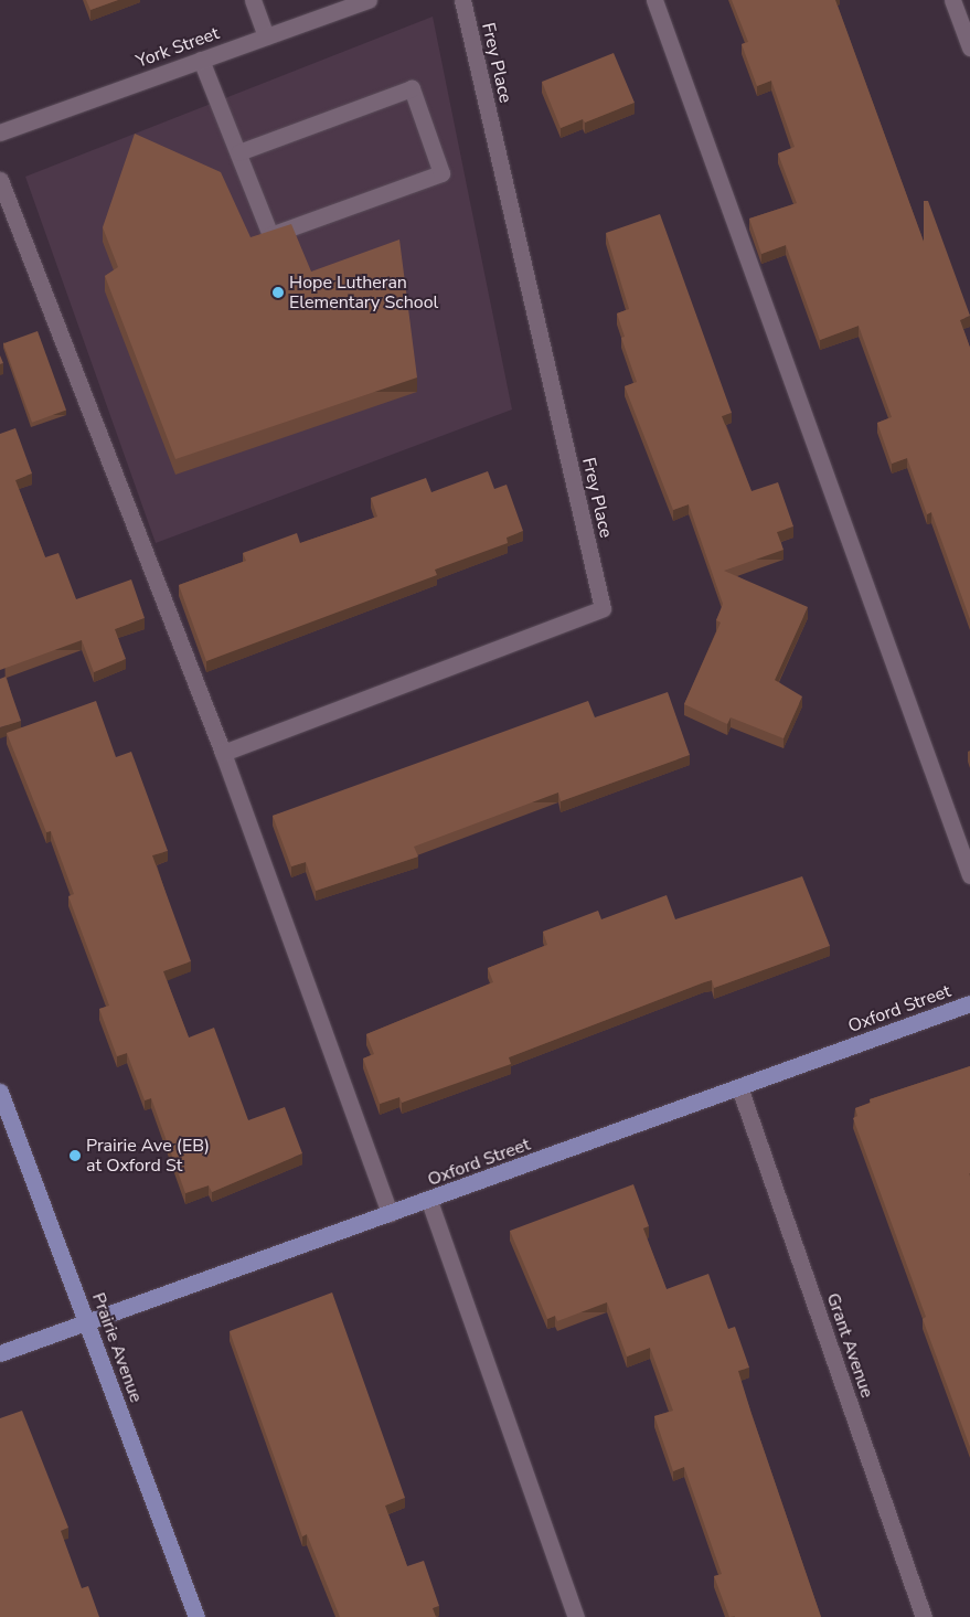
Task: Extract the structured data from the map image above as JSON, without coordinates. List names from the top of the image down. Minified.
{"streets":{"main road":["Oxford Street","Prairie Avenue"],"street":["York Street","Frey Place","Grant Avenue"]},"crossings":[["Oxford Street","Grant Avenue"],["Oxford Street","Prairie Avenue"]],"places":["Hope Lutheran Elementary School","Prairie Ave (EB) at Oxford St"]}
